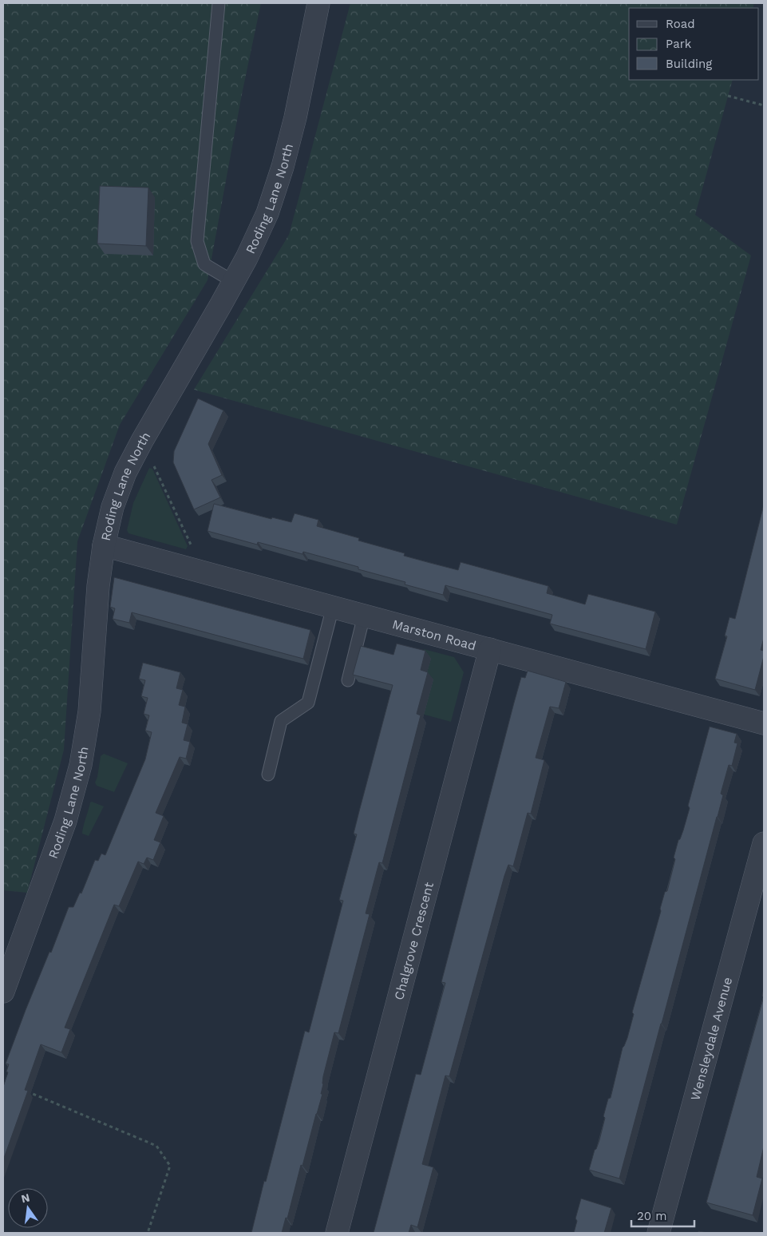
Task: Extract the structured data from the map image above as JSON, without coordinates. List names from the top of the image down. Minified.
{"streets":{"street":["Roding Lane North","Marston Road","Chalgrove Crescent","Wensleydale Avenue"]},"crossings":[["Roding Lane North","Marston Road"],["Marston Road","Chalgrove Crescent"]],"legend":["Road","Park","Building"],"scale_bar":"20 m","north":"top"}
